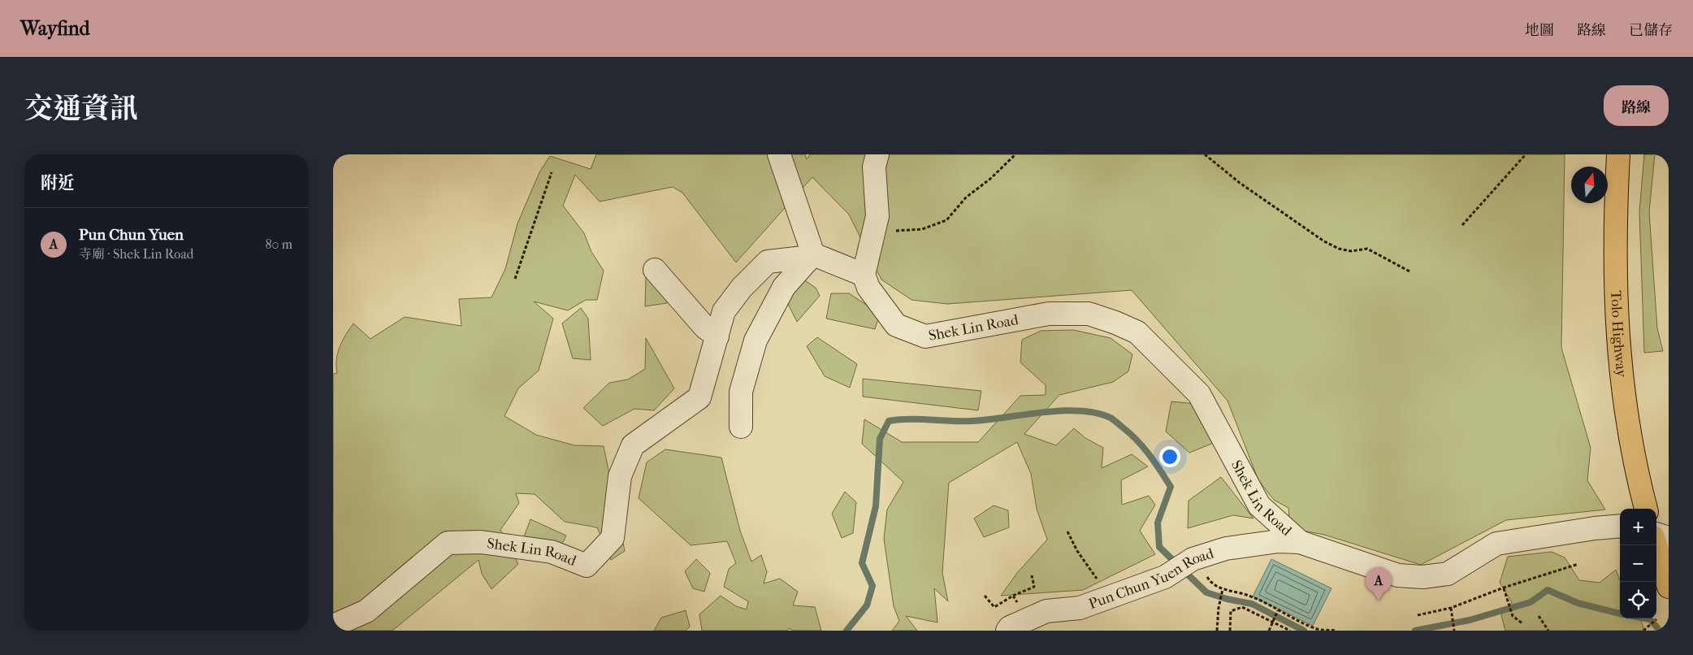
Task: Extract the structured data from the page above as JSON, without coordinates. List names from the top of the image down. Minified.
{"streets":{"highway":["Tolo Highway"],"street":["Shek Lin Road","Pun Chun Yuen Road"]},"crossings":[["Shek Lin Road","Pun Chun Yuen Road"]],"north":"top","page":{"header":"Wayfind","nav":["地圖","路線","已儲存"],"title":"交通資訊","buttons":"路線","heading":"附近","list":[{"mark":"A","name":"Pun Chun Yuen","note":"寺廟 · Shek Lin Road","value":"80 m"}],"map_buttons":["+","−"],"pins":"A"}}
